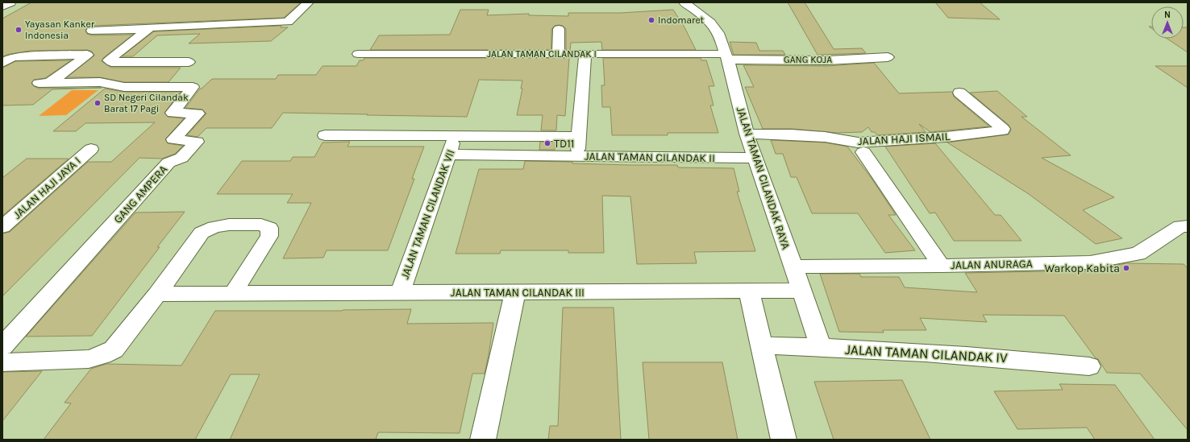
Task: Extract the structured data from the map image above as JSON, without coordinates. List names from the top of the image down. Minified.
{"streets":{"street":["JALAN TAMAN CILANDAK I","GANG KOJA","JALAN HAJI ISMAIL","JALAN TAMAN CILANDAK II","JALAN TAMAN CILANDAK RAYA","JALAN HAJI JAYA I","GANG AMPERA","JALAN TAMAN CILANDAK VII","JALAN ANURAGA","JALAN TAMAN CILANDAK III","JALAN TAMAN CILANDAK IV"]},"crossings":[["JALAN TAMAN CILANDAK I","GANG KOJA"],["JALAN TAMAN CILANDAK I","JALAN TAMAN CILANDAK RAYA"],["GANG KOJA","JALAN TAMAN CILANDAK RAYA"],["JALAN HAJI ISMAIL","JALAN TAMAN CILANDAK RAYA"],["JALAN TAMAN CILANDAK II","JALAN TAMAN CILANDAK RAYA"],["JALAN TAMAN CILANDAK II","JALAN TAMAN CILANDAK VII"],["JALAN TAMAN CILANDAK RAYA","JALAN ANURAGA"],["JALAN TAMAN CILANDAK RAYA","JALAN TAMAN CILANDAK III"],["JALAN TAMAN CILANDAK RAYA","JALAN TAMAN CILANDAK IV"],["JALAN TAMAN CILANDAK VII","JALAN TAMAN CILANDAK III"]],"places":["Indomaret","Yayasan Kanker Indonesia","SD Negeri Cilandak Barat 17 Pagi","TD11","Warkop Kabita"],"north":"top"}
